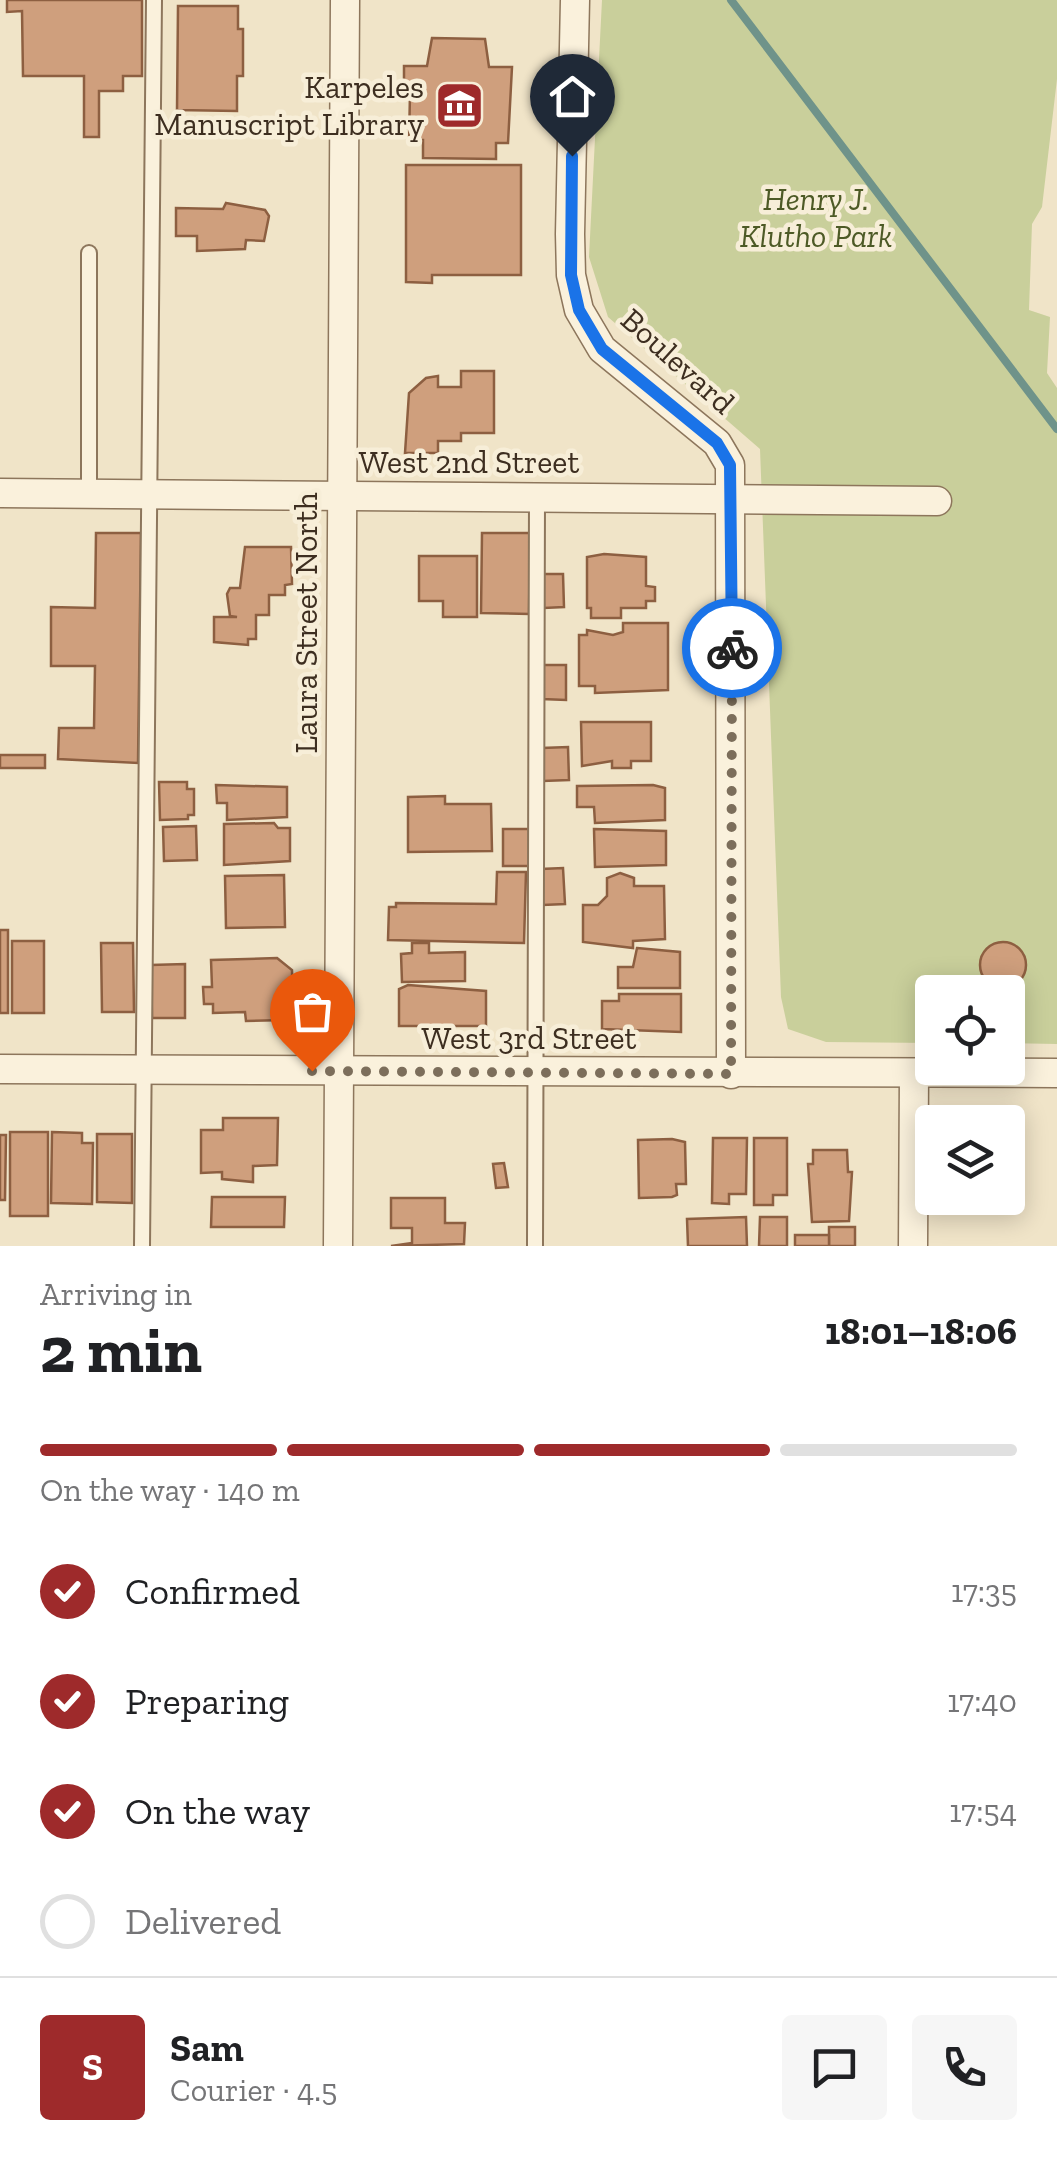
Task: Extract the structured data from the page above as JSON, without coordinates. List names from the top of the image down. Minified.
{"streets":{"street":["Boulevard","West 2nd Street","Laura Street North","West 3rd Street"]},"crossings":[["Boulevard","West 2nd Street"],["Boulevard","West 3rd Street"],["West 2nd Street","Laura Street North"],["Laura Street North","West 3rd Street"]],"parks":["Henry J. Klutho Park"],"places":{"museum":["Karpeles Manuscript Library"]},"page":{"heading":["2 min","Arriving in","18:01–18:06"],"panel":["Sam","Courier · 4.5"],"bar":"On the way · 140 m","list":[["Confirmed","17:35"],["Preparing","17:40"],["On the way","17:54"],"Delivered"],"round":"S"}}
